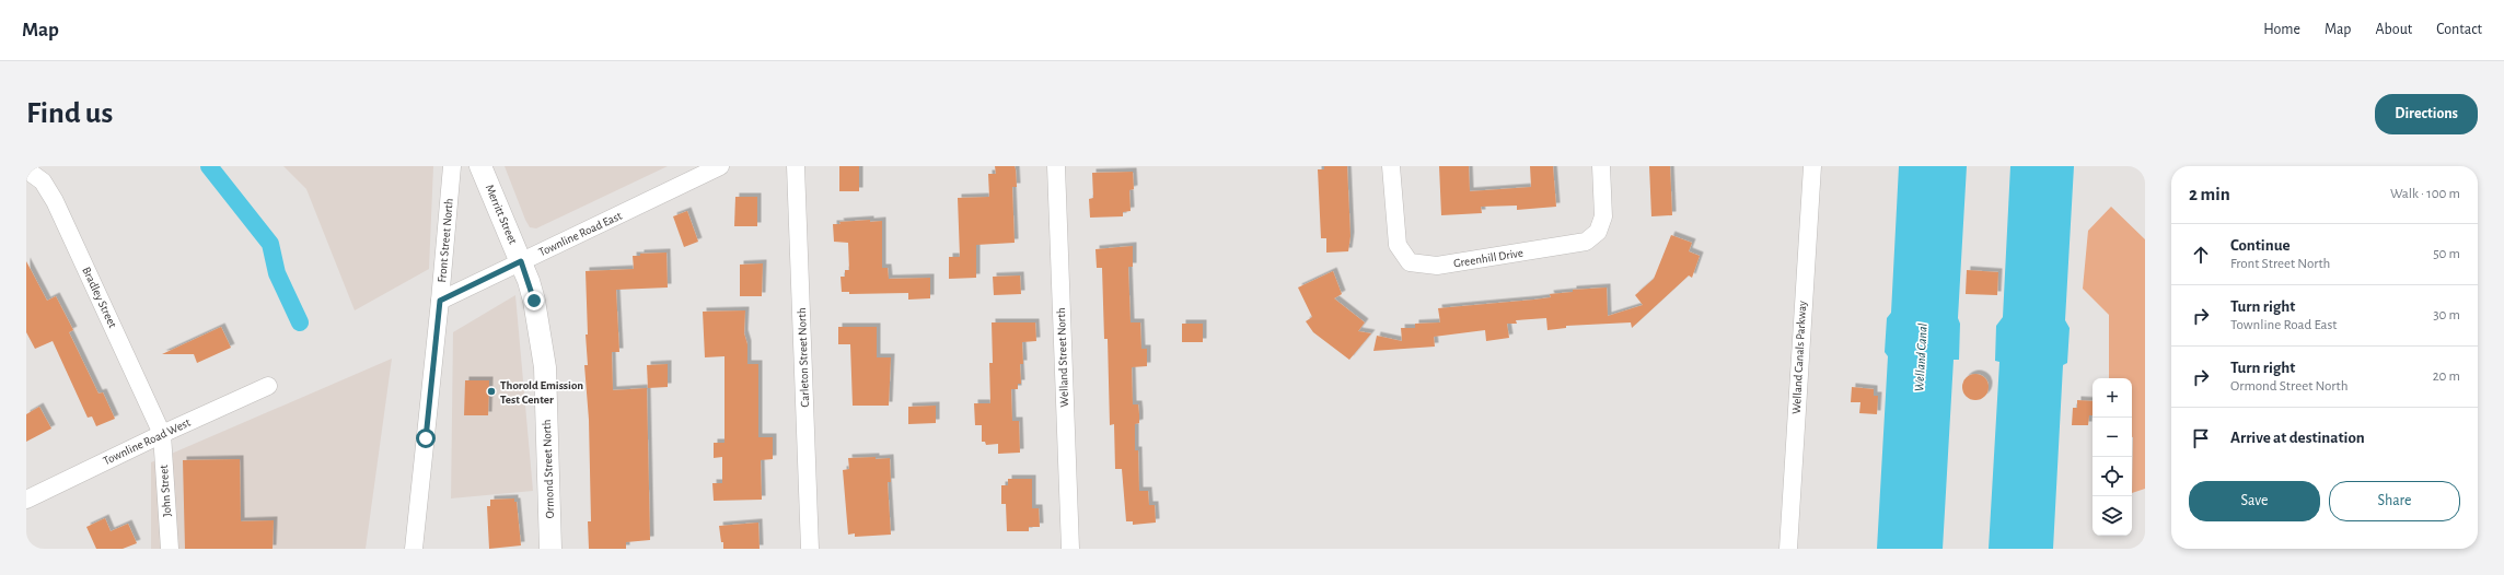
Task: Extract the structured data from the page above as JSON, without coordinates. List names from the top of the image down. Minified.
{"streets":{"main road":["Merritt Street","Ormond Street North"],"street":["Townline Road East","Front Street North","Greenhill Drive","Bradley Street","Carleton Street North","Welland Street North","Welland Canals Parkway","Townline Road West","John Street"]},"crossings":[["Merritt Street","Townline Road East"],["Merritt Street","Ormond Street North"],["Townline Road East","Front Street North"],["Townline Road East","Ormond Street North"],["Bradley Street","Townline Road West"],["Bradley Street","John Street"],["Townline Road West","John Street"]],"water":["Welland Canal"],"places":["Thorold Emission Test Center"],"page":{"header":"Map","nav":["Home","Map","About","Contact"],"buttons":["Directions",["Save","Share"]],"title":"Find us","heading":["2 min","Walk · 100 m"],"list":[["Continue","Front Street North","50 m"],["Turn right","Townline Road East","30 m"],["Turn right","Ormond Street North","20 m"],"Arrive at destination"],"map_buttons":["+","−"]}}
